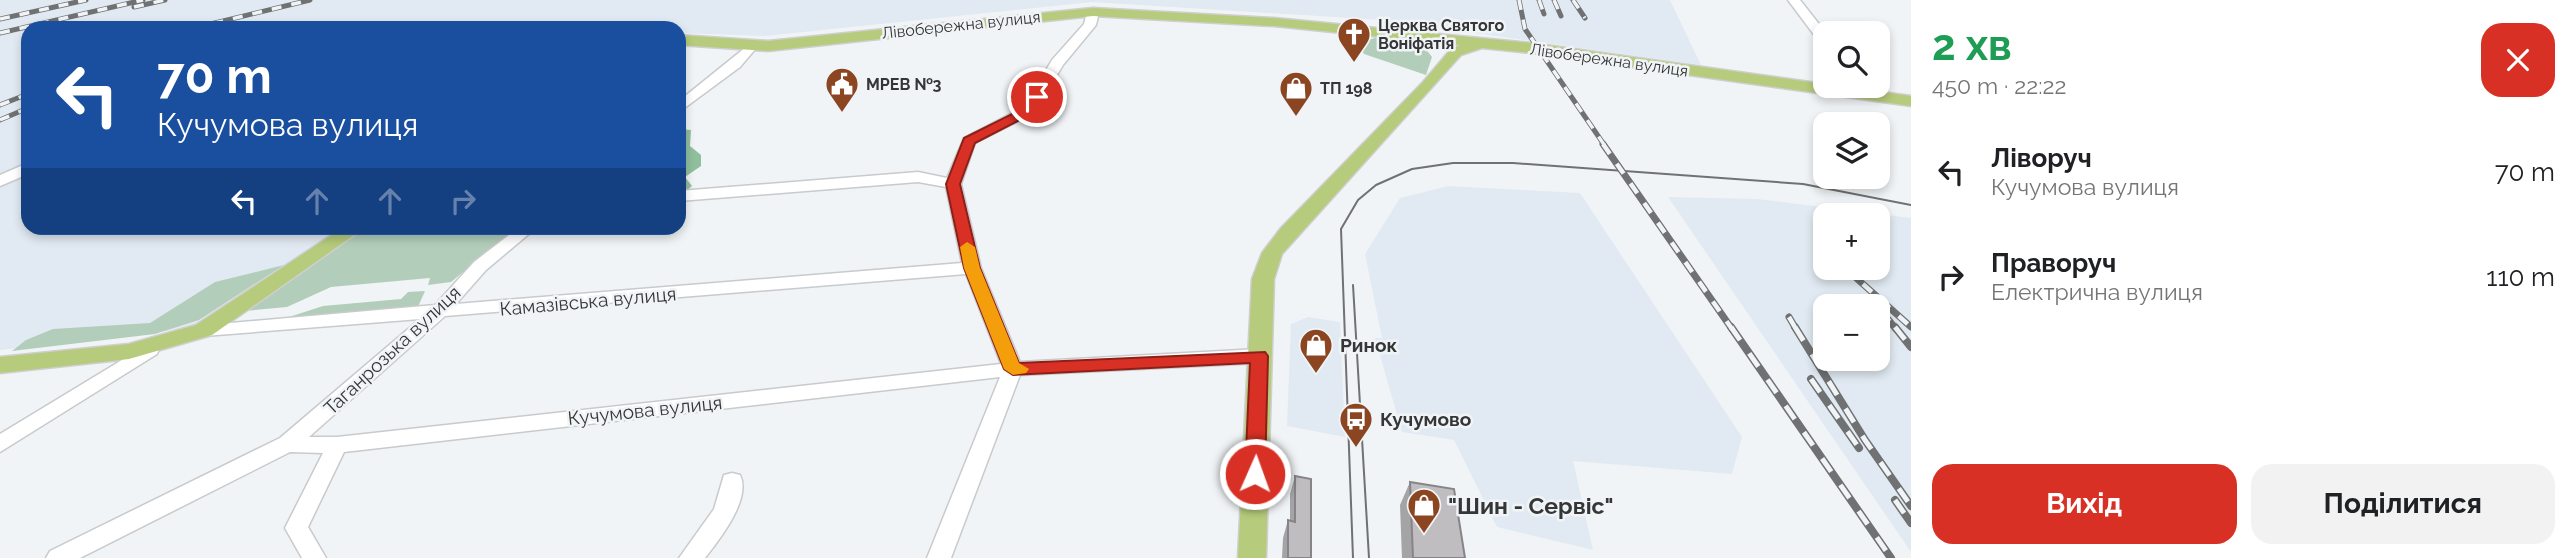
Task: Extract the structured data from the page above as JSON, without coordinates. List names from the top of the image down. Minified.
{"streets":{"main road":["Лівобережна вулиця"],"street":["Камазівська вулиця","Таганрозька вулиця","Кучумова вулиця"]},"crossings":[["Камазівська вулиця","Таганрозька вулиця"],["Таганрозька вулиця","Кучумова вулиця"]],"places":{"church":["Церква Святого Воніфатія"],"public building":["МРЕВ №3"],"shop":["ТП 198","Ринок","\"Шин - Сервіс\""],"bus stop":["Кучумово"]},"page":{"heading":["2 хв","450 m · 22:22"],"map_buttons":["+","−"],"turn":["70 m","Кучумова вулиця"],"list":[{"name":"Ліворуч","note":"Кучумова вулиця","value":"70 m"},{"name":"Праворуч","note":"Електрична вулиця","value":"110 m"}],"buttons":["Вихід","Поділитися"]}}
